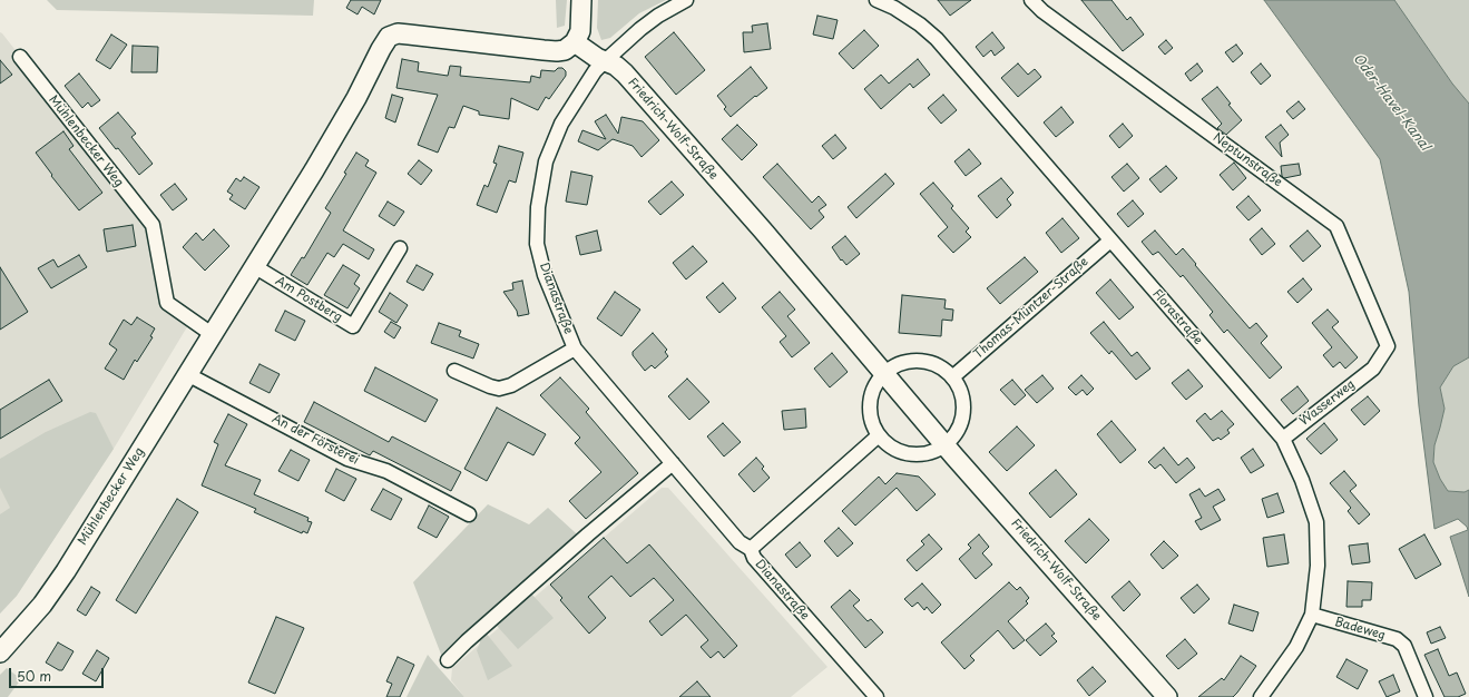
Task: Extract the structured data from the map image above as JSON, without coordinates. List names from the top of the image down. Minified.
{"streets":{"main road":["Friedrich-Wolf-Straße","Mühlenbecker Weg"],"street":["Neptunstraße","Dianastraße","Am Postberg","Thomas-Müntzer-Straße","Florastraße","Wasserweg","An der Försterei","Badeweg"]},"crossings":[["Friedrich-Wolf-Straße","Mühlenbecker Weg"],["Friedrich-Wolf-Straße","Dianastraße"],["Mühlenbecker Weg","Am Postberg"],["Mühlenbecker Weg","An der Försterei"],["Neptunstraße","Wasserweg"],["Thomas-Müntzer-Straße","Florastraße"],["Florastraße","Wasserweg"],["Florastraße","Badeweg"]],"water":["Oder-Havel-Kanal"],"scale_bar":"50 m"}
